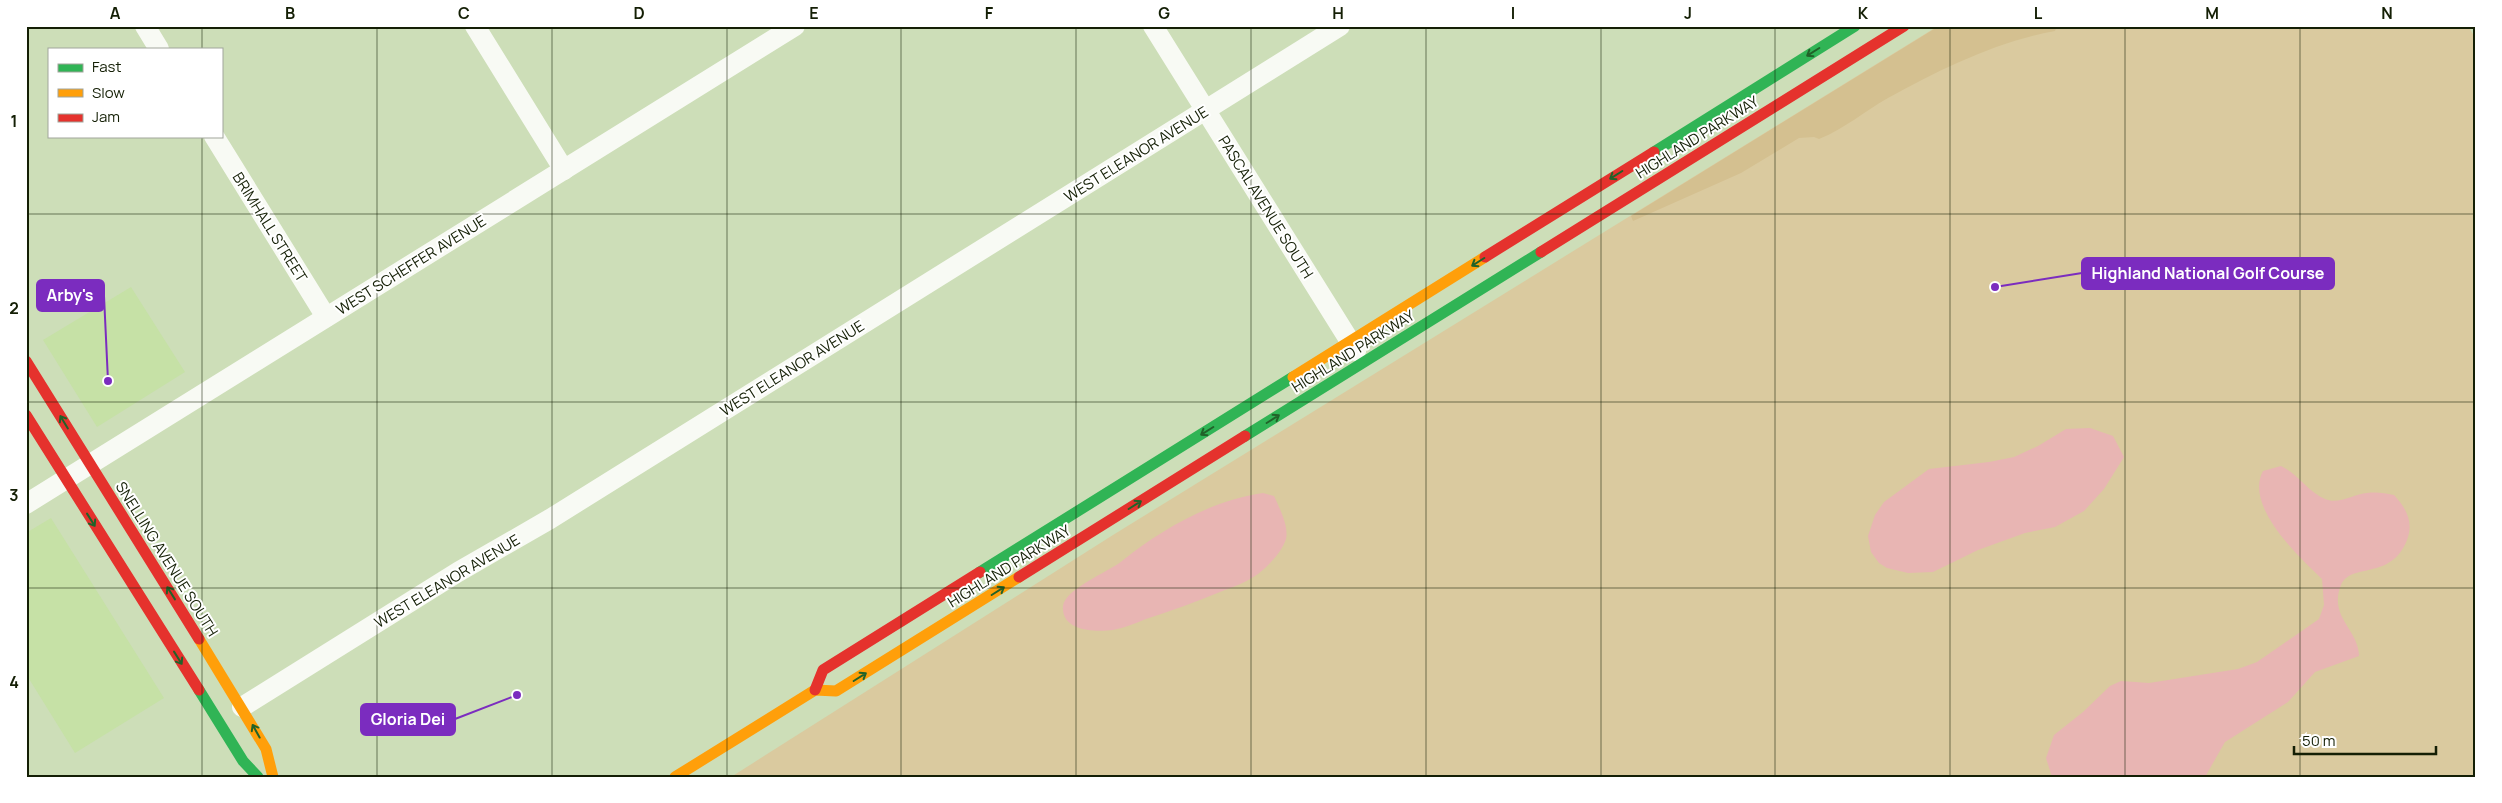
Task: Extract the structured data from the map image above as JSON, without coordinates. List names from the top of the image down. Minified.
{"streets":{"street":["HIGHLAND PARKWAY","WEST ELEANOR AVENUE","PASCAL AVENUE SOUTH","BRIMHALL STREET","WEST SCHEFFER AVENUE","SNELLING AVENUE SOUTH"]},"crossings":[["HIGHLAND PARKWAY","PASCAL AVENUE SOUTH"],["WEST ELEANOR AVENUE","PASCAL AVENUE SOUTH"],["WEST ELEANOR AVENUE","SNELLING AVENUE SOUTH"],["BRIMHALL STREET","WEST SCHEFFER AVENUE"],["WEST SCHEFFER AVENUE","SNELLING AVENUE SOUTH"]],"places":["Highland National Golf Course","Arby's","Gloria Dei"],"legend":["Fast","Slow","Jam"],"scale_bar":"50 m","grid":{"columns":["A","B","C","D","E","F","G","H","I","J","K","L","M","N"],"rows":["1","2","3","4"]}}
